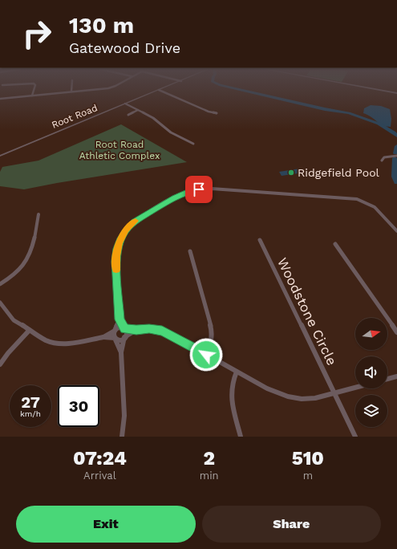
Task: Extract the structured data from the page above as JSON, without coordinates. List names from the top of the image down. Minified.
{"streets":{"street":["Root Road","Woodstone Circle"]},"parks":["Root Road Athletic Complex"],"places":["Ridgefield Pool"],"north":"right","page":{"turn":["130 m","Gatewood Drive"],"speed":"27 km/h","limit":"30","eta":["07:24","Arrival","2","min","510","m"],"buttons":["Exit","Share"]}}
